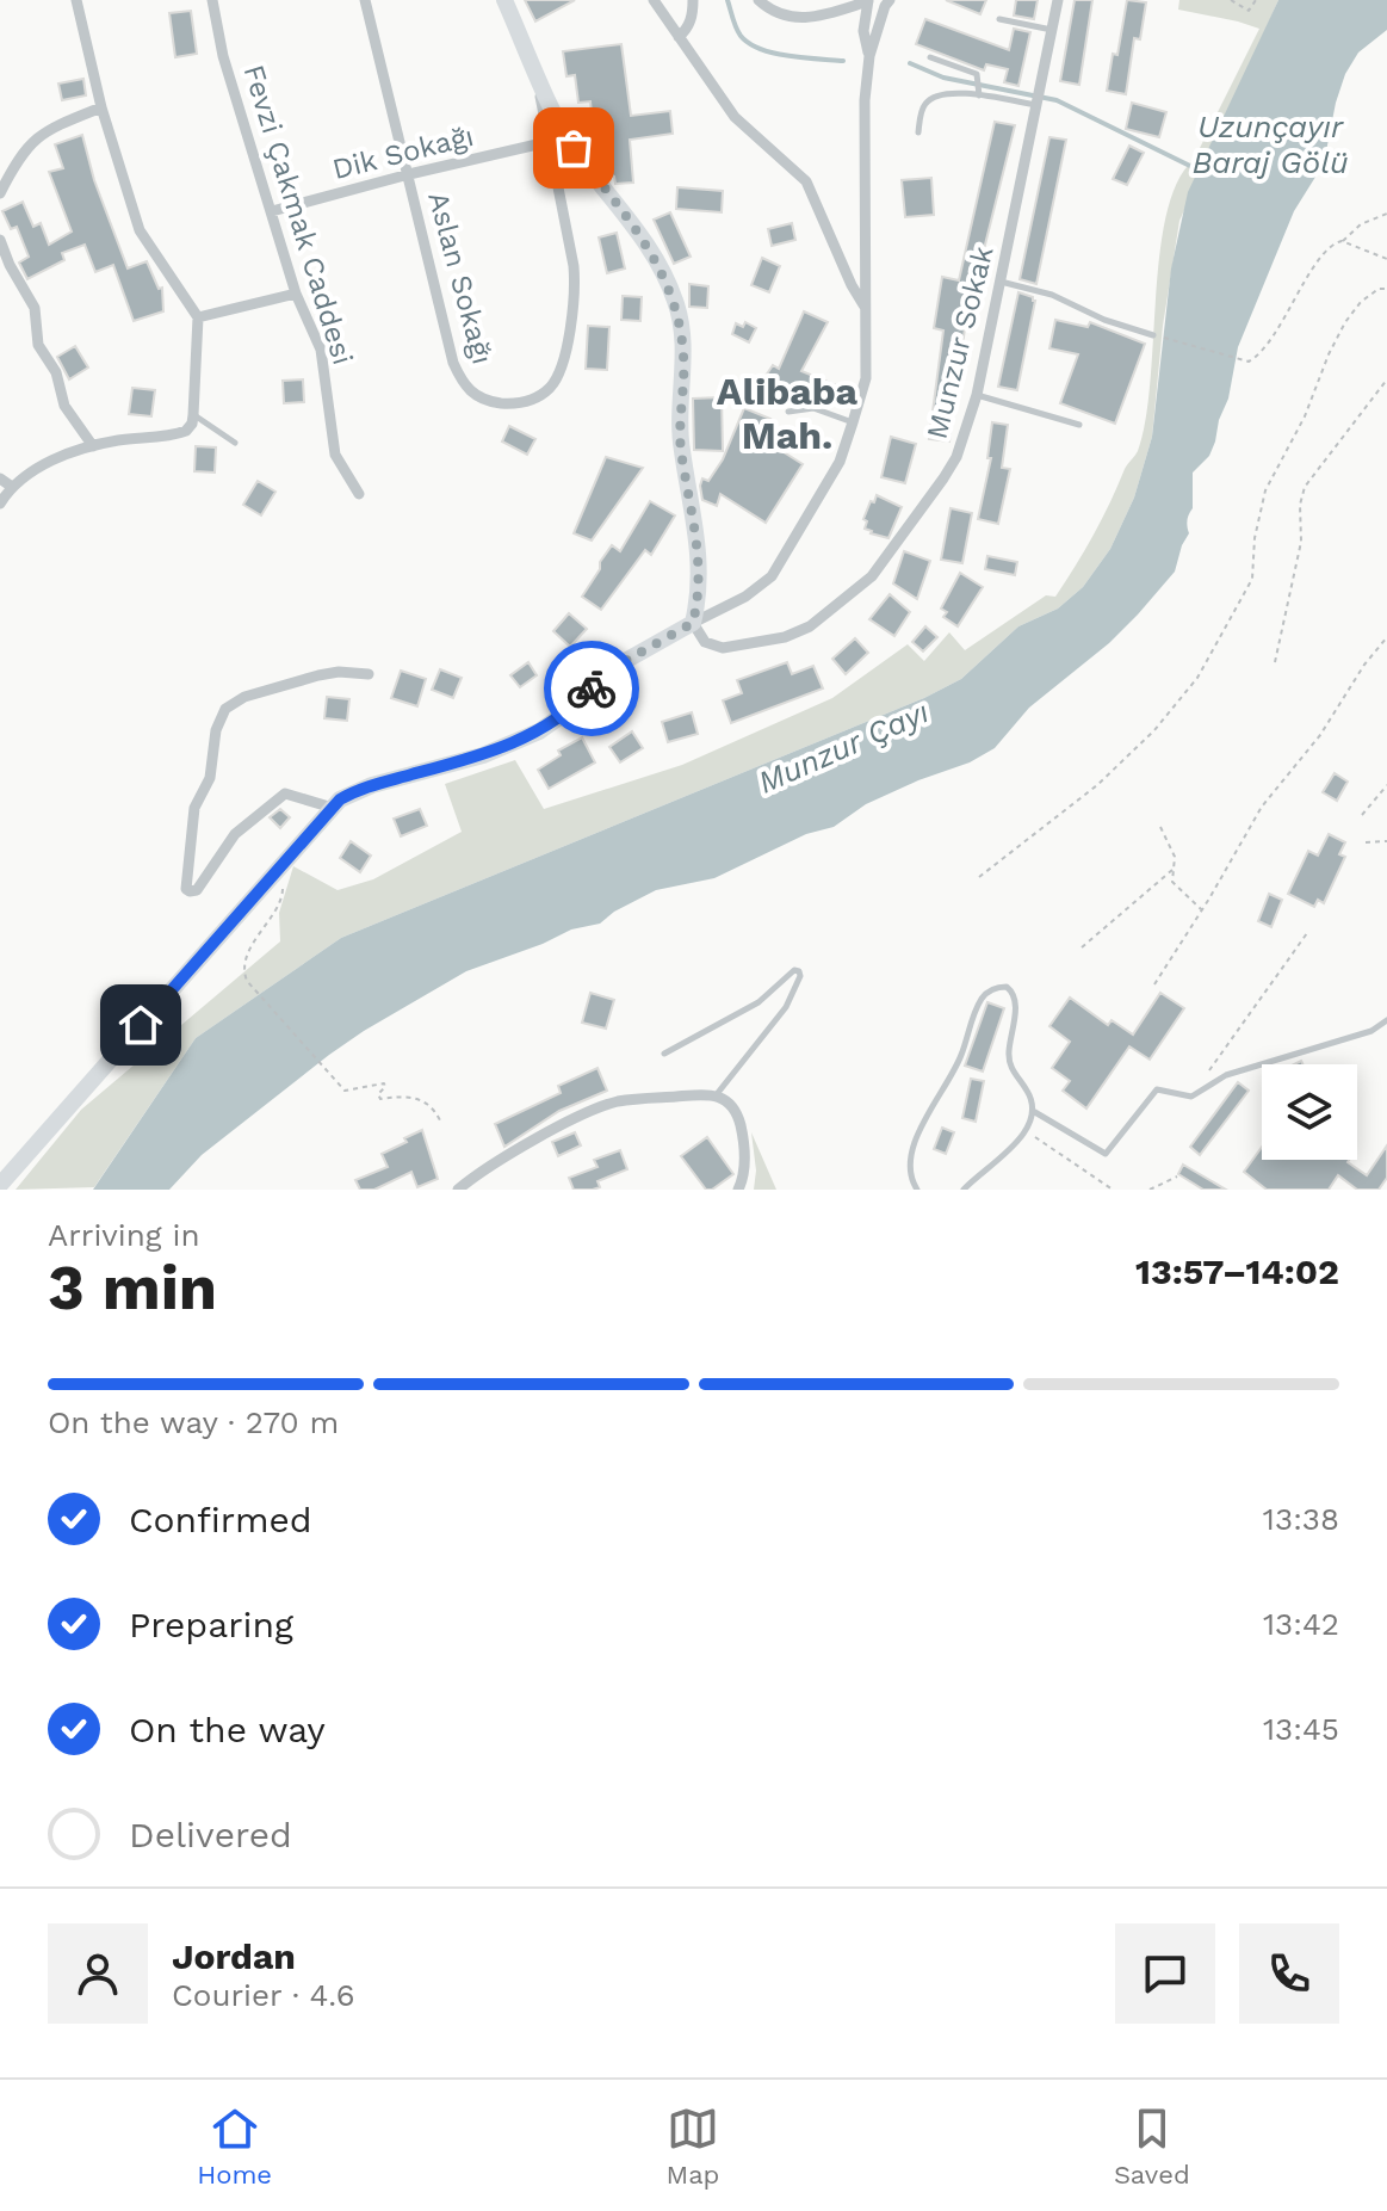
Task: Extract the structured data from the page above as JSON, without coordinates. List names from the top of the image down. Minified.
{"streets":{"street":["Dik Sokağı","Fevzi Çakmak Caddesi","Aslan Sokağı","Munzur Sokak"]},"crossings":[["Dik Sokağı","Fevzi Çakmak Caddesi"],["Dik Sokağı","Aslan Sokağı"]],"districts":["Alibaba Mah."],"water":["Uzunçayır Baraj Gölü","Munzur Çayı"],"page":{"heading":["3 min","Arriving in","13:57–14:02"],"panel":["Jordan","Courier · 4.6"],"bar":"On the way · 270 m","list":[["Confirmed","13:38"],["Preparing","13:42"],["On the way","13:45"],"Delivered"],"tabs":["Home","Map","Saved"]}}
